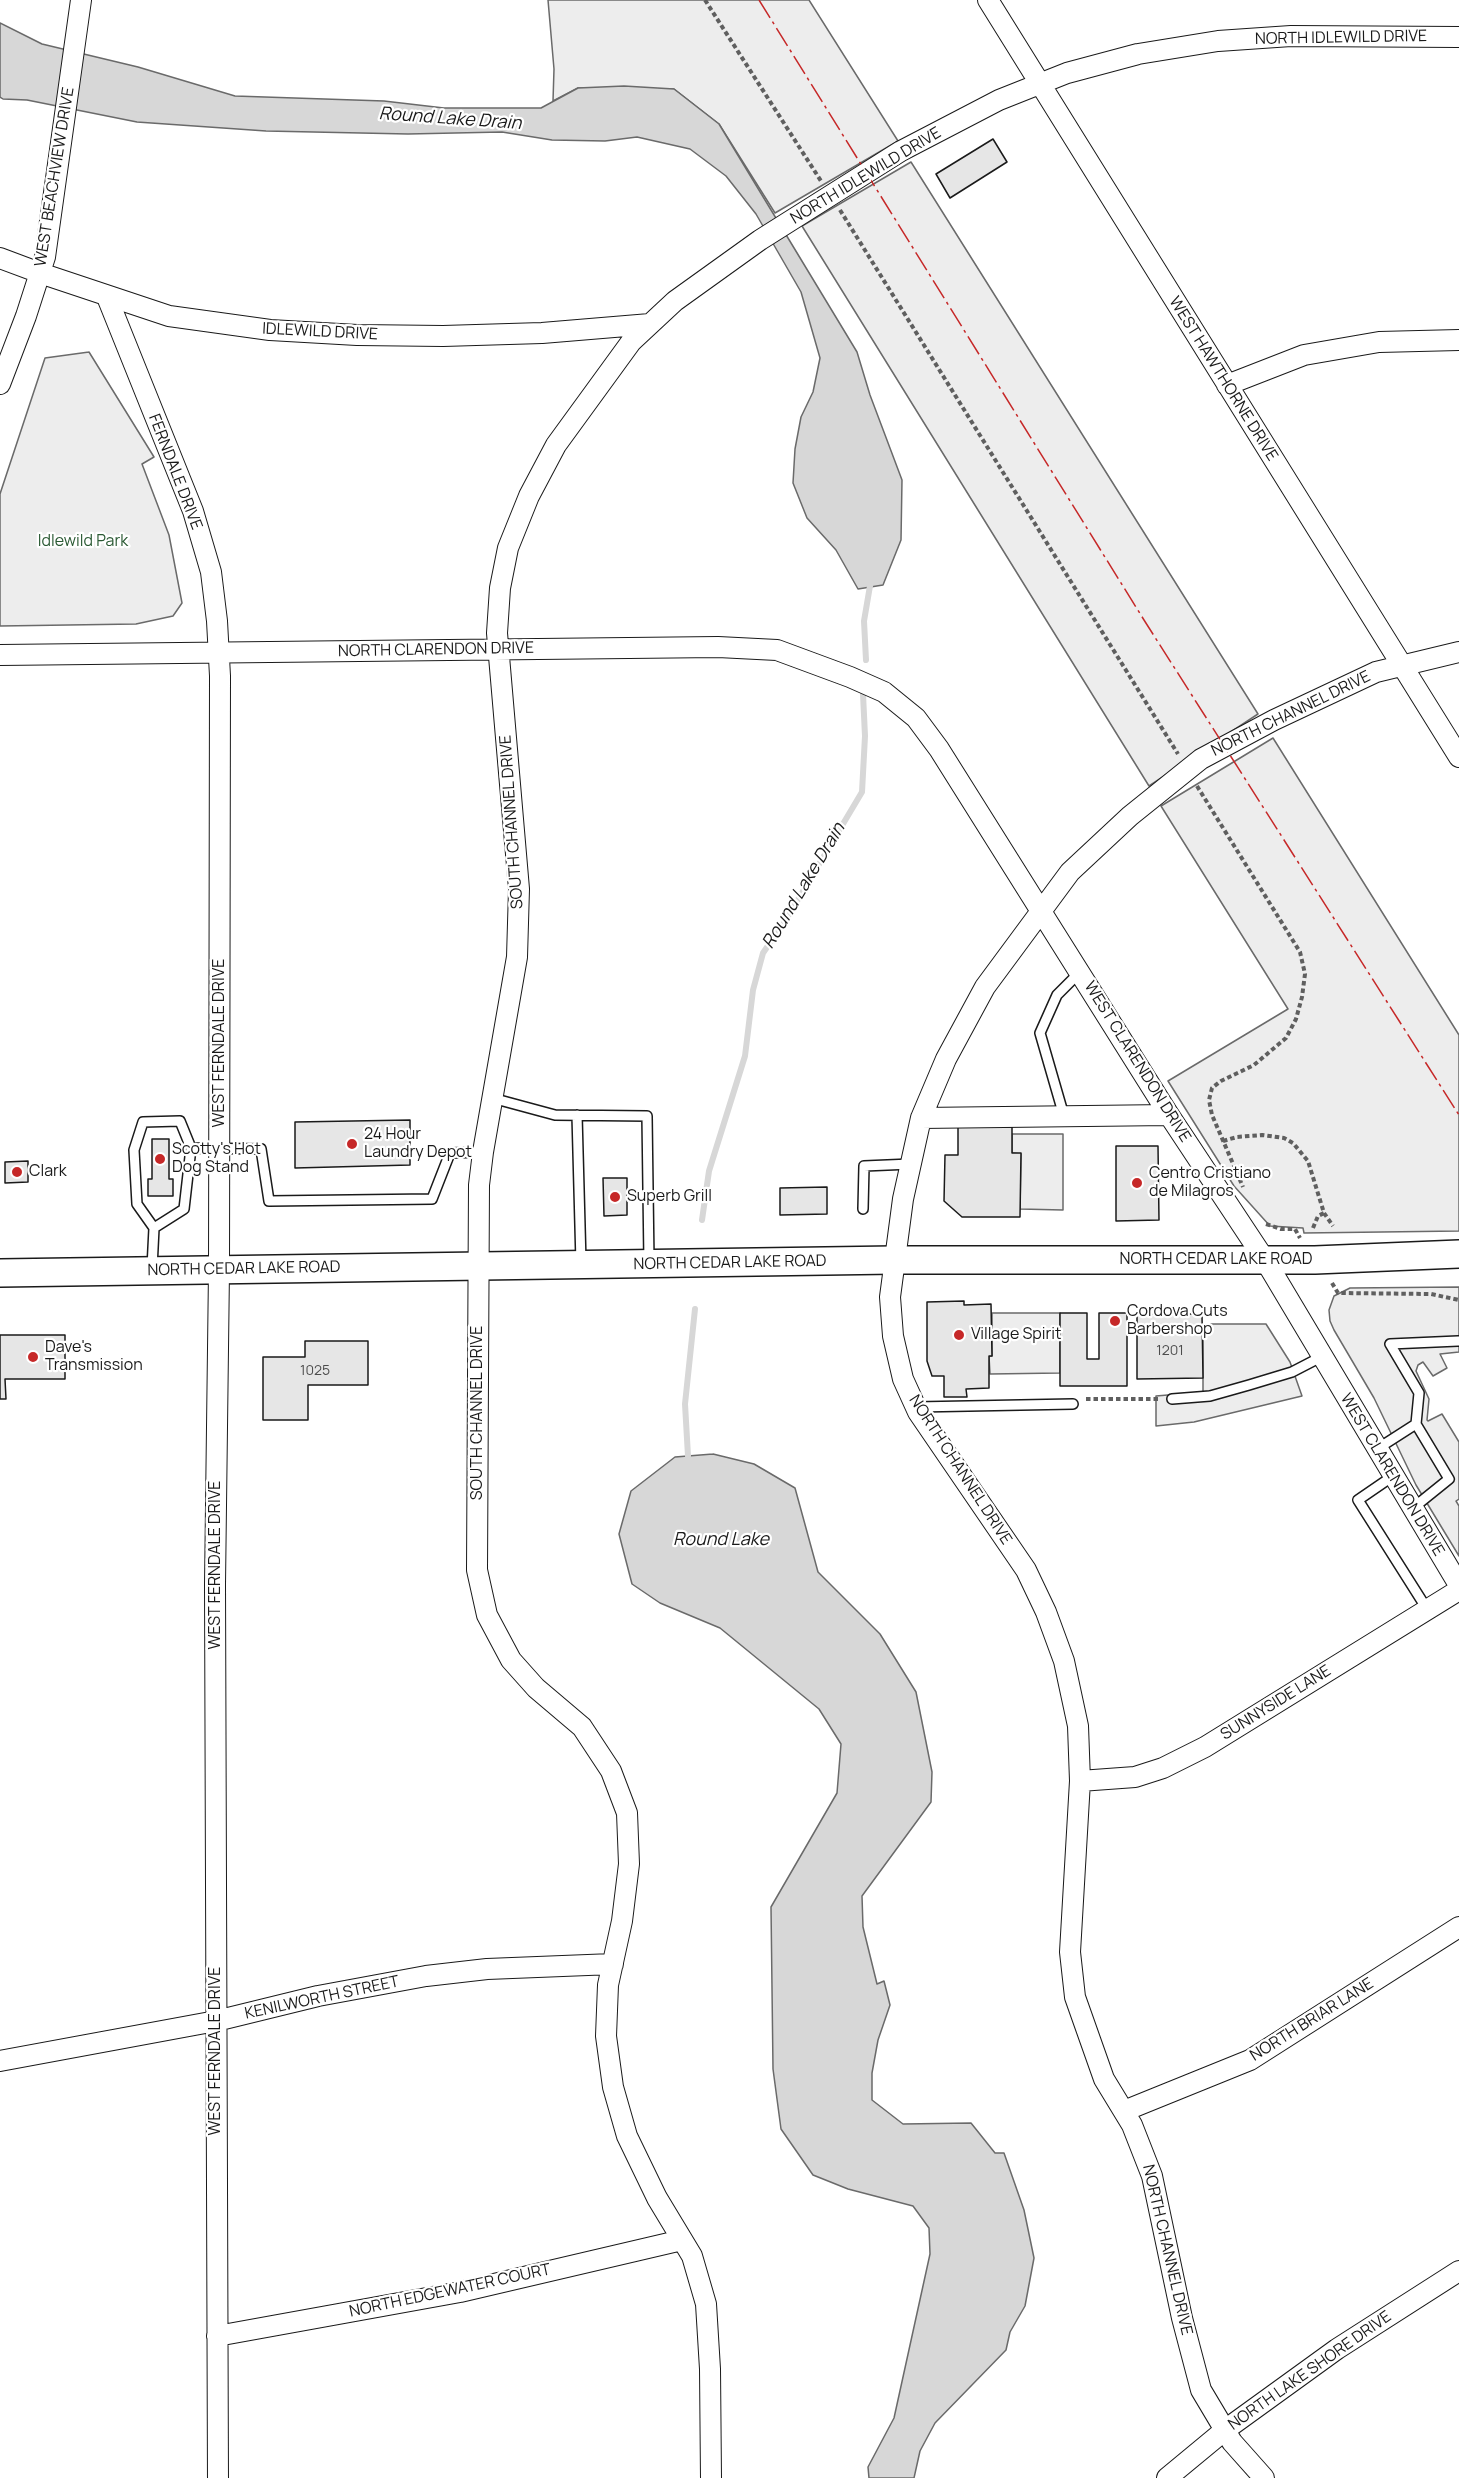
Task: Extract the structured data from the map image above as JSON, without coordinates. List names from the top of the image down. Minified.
{"streets":{"main road":["NORTH CEDAR LAKE ROAD"],"street":["NORTH IDLEWILD DRIVE","WEST BEACHVIEW DRIVE","IDLEWILD DRIVE","WEST HAWTHORNE DRIVE","FERNDALE DRIVE","NORTH CLARENDON DRIVE","NORTH CHANNEL DRIVE","SOUTH CHANNEL DRIVE","WEST FERNDALE DRIVE","WEST CLARENDON DRIVE","SUNNYSIDE LANE","KENILWORTH STREET","NORTH BRIAR LANE","NORTH EDGEWATER COURT","NORTH LAKE SHORE DRIVE"]},"crossings":[["NORTH IDLEWILD DRIVE","IDLEWILD DRIVE"],["NORTH IDLEWILD DRIVE","WEST HAWTHORNE DRIVE"],["NORTH IDLEWILD DRIVE","SOUTH CHANNEL DRIVE"],["WEST BEACHVIEW DRIVE","IDLEWILD DRIVE"],["IDLEWILD DRIVE","FERNDALE DRIVE"],["IDLEWILD DRIVE","SOUTH CHANNEL DRIVE"],["WEST HAWTHORNE DRIVE","NORTH CHANNEL DRIVE"],["FERNDALE DRIVE","NORTH CLARENDON DRIVE"],["FERNDALE DRIVE","WEST FERNDALE DRIVE"],["NORTH CLARENDON DRIVE","SOUTH CHANNEL DRIVE"],["NORTH CLARENDON DRIVE","WEST FERNDALE DRIVE"],["NORTH CLARENDON DRIVE","WEST CLARENDON DRIVE"],["NORTH CHANNEL DRIVE","WEST CLARENDON DRIVE"],["NORTH CHANNEL DRIVE","NORTH CEDAR LAKE ROAD"],["NORTH CHANNEL DRIVE","SUNNYSIDE LANE"],["NORTH CHANNEL DRIVE","NORTH BRIAR LANE"],["NORTH CHANNEL DRIVE","NORTH LAKE SHORE DRIVE"],["SOUTH CHANNEL DRIVE","NORTH CEDAR LAKE ROAD"],["SOUTH CHANNEL DRIVE","KENILWORTH STREET"],["SOUTH CHANNEL DRIVE","NORTH EDGEWATER COURT"],["WEST FERNDALE DRIVE","NORTH CEDAR LAKE ROAD"],["WEST FERNDALE DRIVE","KENILWORTH STREET"],["WEST FERNDALE DRIVE","NORTH EDGEWATER COURT"],["WEST CLARENDON DRIVE","NORTH CEDAR LAKE ROAD"]],"water":["Round Lake Drain","Round Lake"],"parks":["Idlewild Park"],"places":["24 Hour Laundry Depot","Scotty's Hot Dog Stand","Clark","Centro Cristiano de Milagros","Superb Grill","Cordova Cuts Barbershop","Village Spirit","Dave's Transmission"],"house_numbers":["1201","1025"]}
